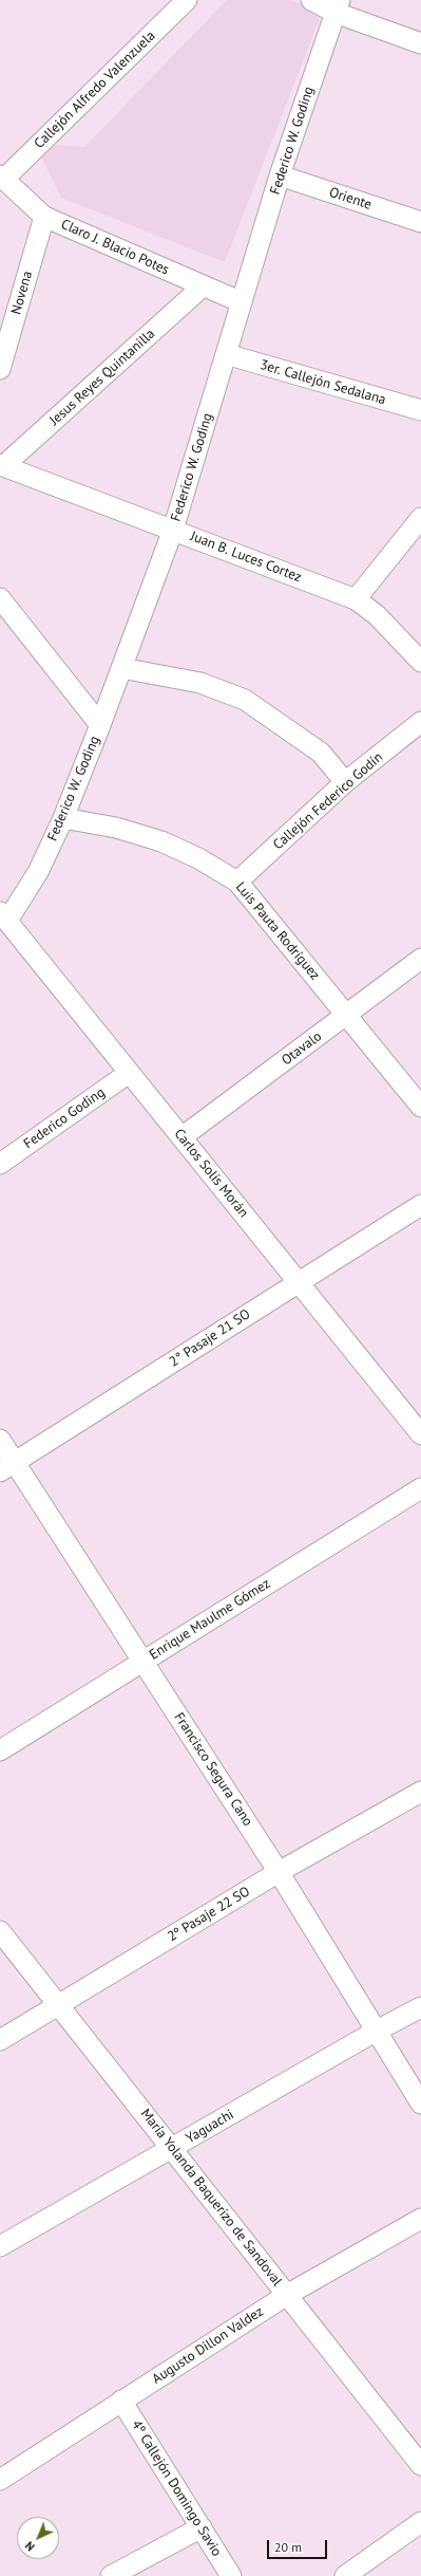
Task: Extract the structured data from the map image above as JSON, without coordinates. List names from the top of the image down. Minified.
{"streets":{"street":["Callejón Alfredo Valenzuela","Federico W. Goding","Oriente","Claro J. Blacio Potes","Novena","Jesus Reyes Quintanilla","3er. Callejón Sedalana","Juan B. Luces Cortez","Callejón Federico Godín","Luis Pauta Rodríguez","Otavalo","Federico Goding","Carlos Solís Morán","2° Pasaje 21 SO","Enrique Maulme Gómez","Francisco Segura Cano","2º Pasaje 22 SO","Yaguachi","María Yolanda Baquerizo de Sandoval","Augusto Dillon Valdez","4º Callejón Domingo Savio"]},"crossings":[["Callejón Alfredo Valenzuela","Claro J. Blacio Potes"],["Federico W. Goding","Oriente"],["Federico W. Goding","Claro J. Blacio Potes"],["Federico W. Goding","3er. Callejón Sedalana"],["Federico W. Goding","Juan B. Luces Cortez"],["Federico W. Goding","Luis Pauta Rodríguez"],["Federico W. Goding","Carlos Solís Morán"],["Claro J. Blacio Potes","Novena"],["Claro J. Blacio Potes","Jesus Reyes Quintanilla"],["Jesus Reyes Quintanilla","Juan B. Luces Cortez"],["Callejón Federico Godín","Luis Pauta Rodríguez"],["Luis Pauta Rodríguez","Otavalo"],["Otavalo","Carlos Solís Morán"],["Federico Goding","Carlos Solís Morán"],["Carlos Solís Morán","2° Pasaje 21 SO"],["2° Pasaje 21 SO","Francisco Segura Cano"],["Enrique Maulme Gómez","Francisco Segura Cano"],["Francisco Segura Cano","2º Pasaje 22 SO"],["Francisco Segura Cano","Yaguachi"],["2º Pasaje 22 SO","María Yolanda Baquerizo de Sandoval"],["Yaguachi","María Yolanda Baquerizo de Sandoval"],["María Yolanda Baquerizo de Sandoval","Augusto Dillon Valdez"],["Augusto Dillon Valdez","4º Callejón Domingo Savio"]],"scale_bar":"20 m","north":"bottom left"}
